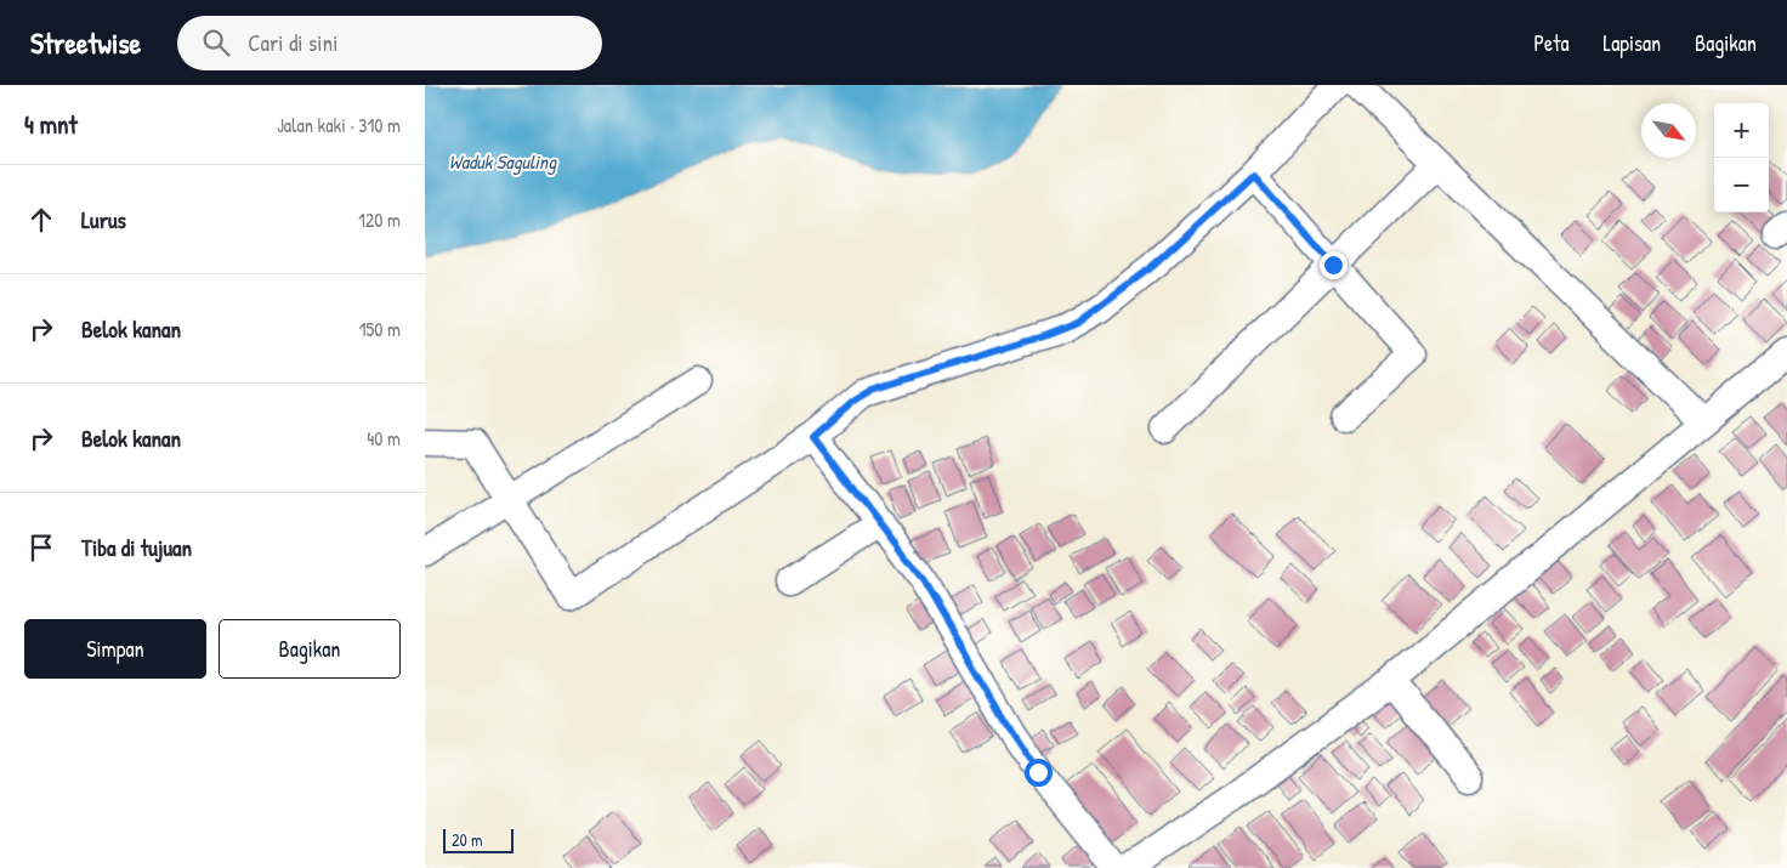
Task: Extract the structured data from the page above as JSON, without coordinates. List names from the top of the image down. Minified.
{"water":["Waduk Saguling"],"scale_bar":"20 m","north":"bottom right","page":{"header":"Streetwise","search":"Cari di sini","nav":["Peta","Lapisan","Bagikan"],"heading":["4 mnt","Jalan kaki · 310 m"],"map_buttons":["+","−"],"list":[["Lurus","120 m"],["Belok kanan","150 m"],["Belok kanan","40 m"],"Tiba di tujuan"],"buttons":["Simpan","Bagikan"],"scale":"20 m"}}
